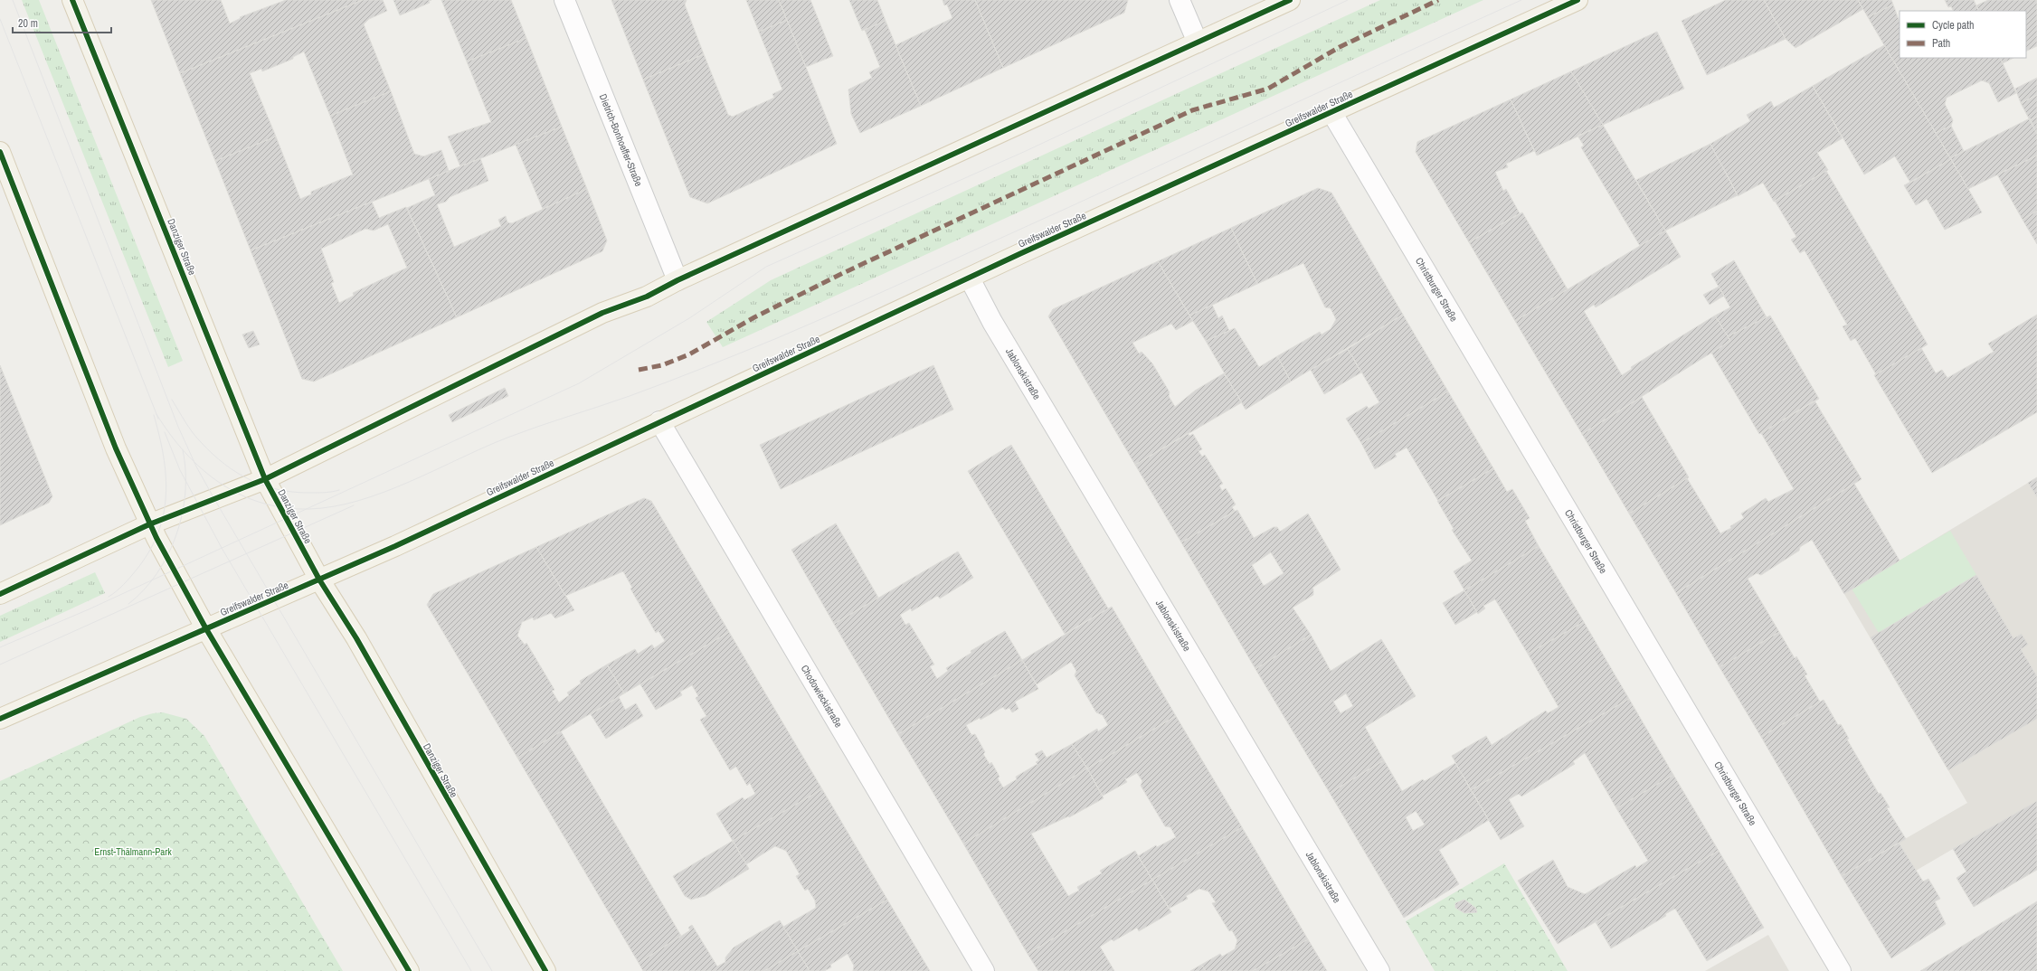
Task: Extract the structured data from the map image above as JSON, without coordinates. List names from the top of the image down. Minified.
{"streets":{"main road":["Greifswalder Straße","Danziger Straße"],"street":["Dietrich-Bonhoeffer-Straße","Christburger Straße","Jablonskistraße","Chodowieckistraße"]},"crossings":[["Greifswalder Straße","Danziger Straße"],["Greifswalder Straße","Christburger Straße"],["Greifswalder Straße","Jablonskistraße"],["Greifswalder Straße","Chodowieckistraße"]],"parks":["Ernst-Thälmann-Park"],"legend":["Cycle path","Path"],"scale_bar":"20 m"}
